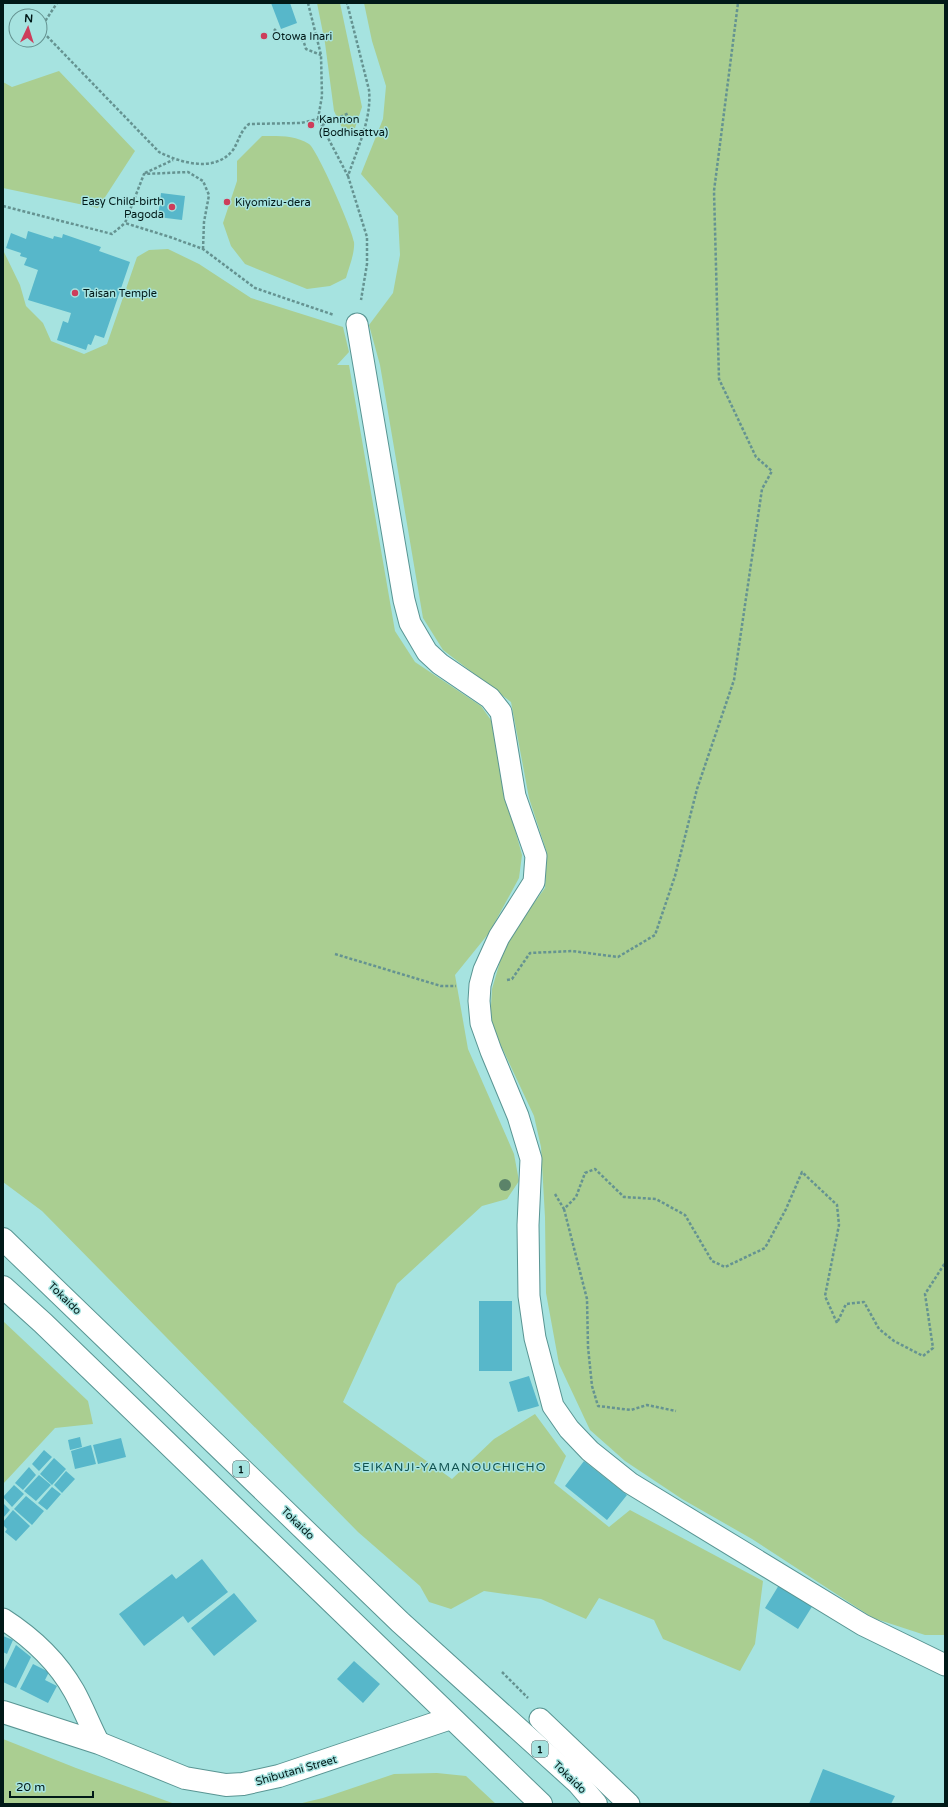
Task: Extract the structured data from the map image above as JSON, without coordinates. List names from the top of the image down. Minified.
{"streets":{"main road":["Tokaido","1","Shibutani Street"]},"districts":["SEIKANJI-YAMANOUCHICHO"],"places":["Otowa Inari","Kannon (Bodhisattva)","Kiyomizu-dera","Easy Child-birth Pagoda","Taisan Temple"],"scale_bar":"20 m","north":"top"}
